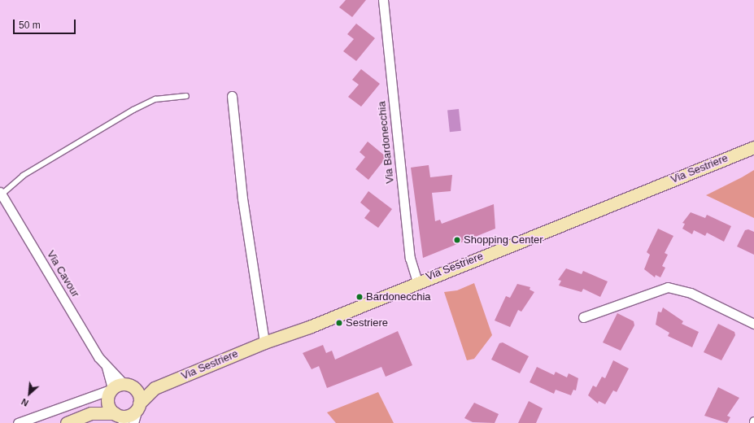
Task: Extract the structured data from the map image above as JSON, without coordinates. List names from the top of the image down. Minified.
{"streets":{"main road":["Via Sestriere"],"street":["Via Bardonecchia","Via Cavour"]},"crossings":[["Via Bardonecchia","Via Sestriere"]],"places":["Shopping Center","Bardonecchia","Sestriere"],"scale_bar":"50 m","north":"bottom left"}
